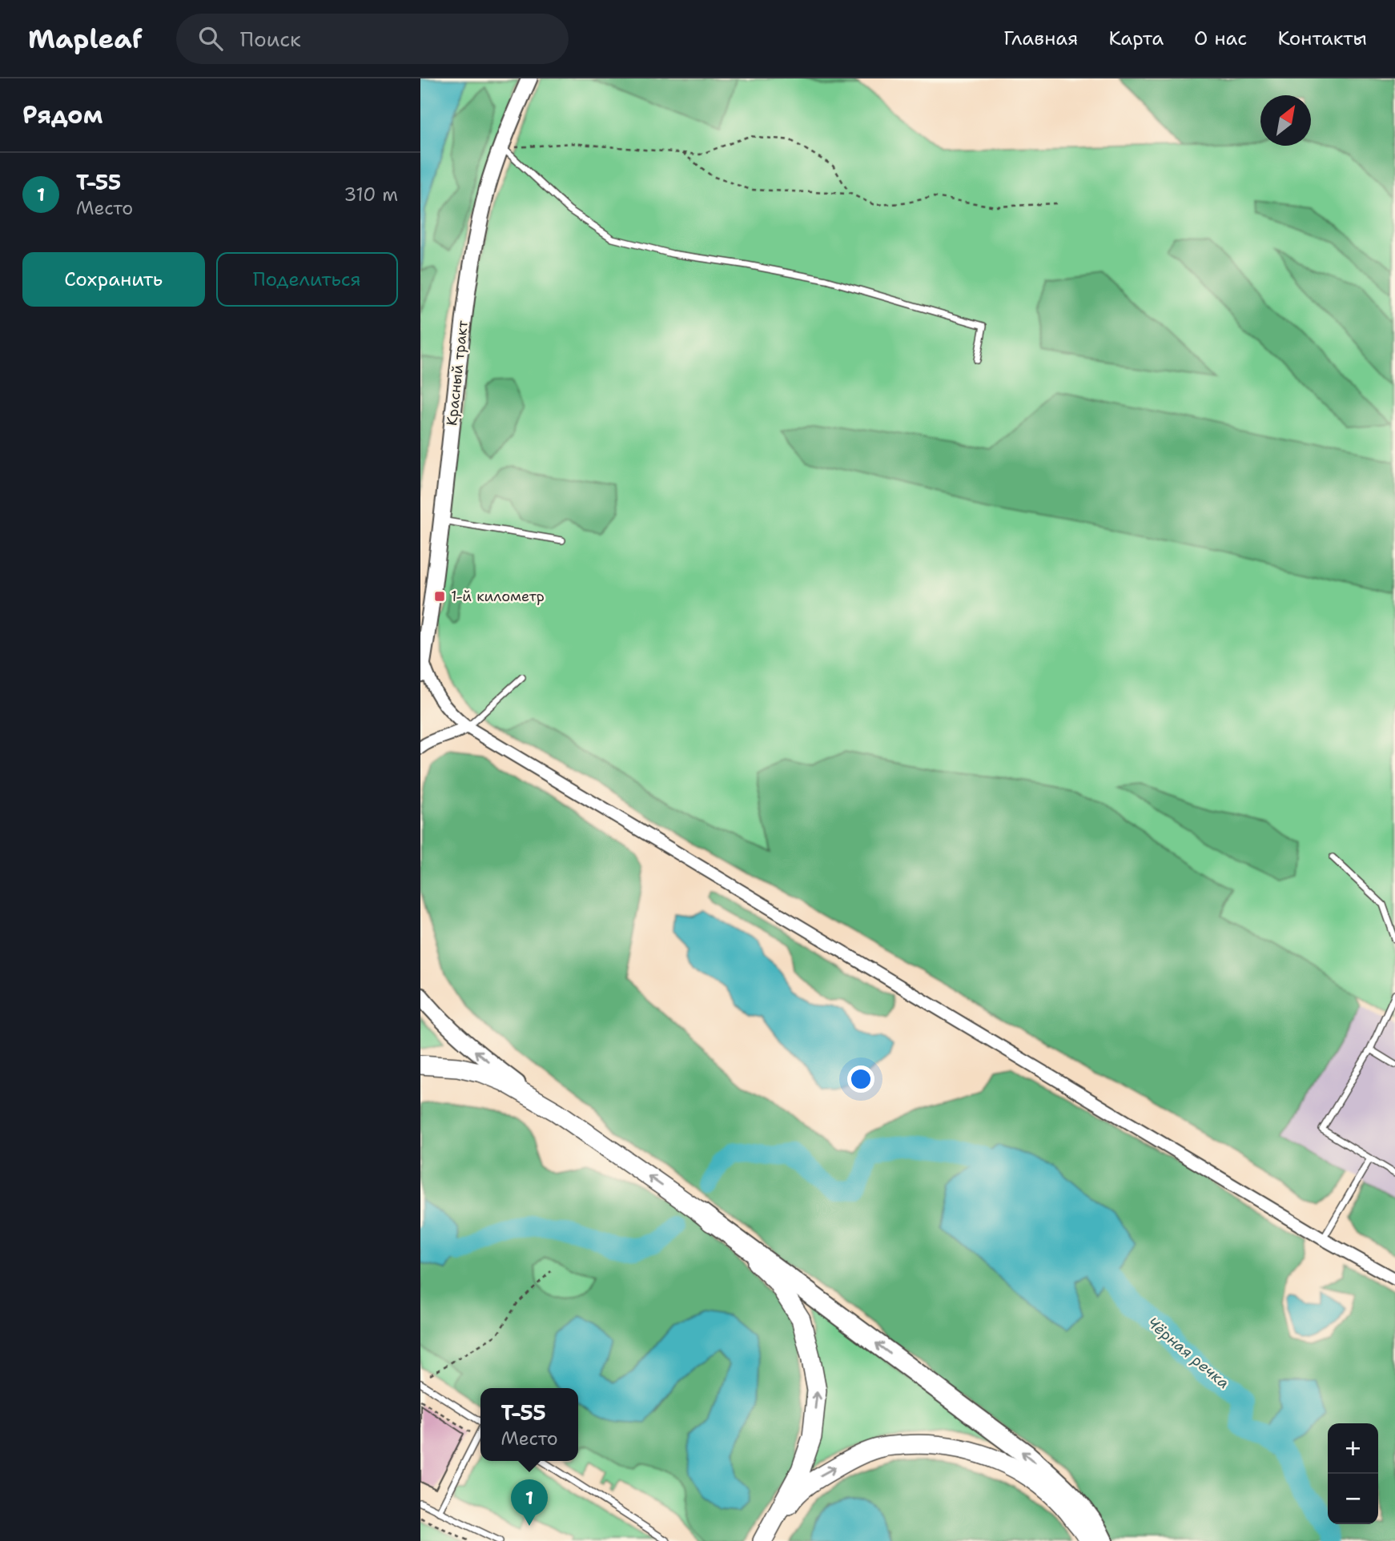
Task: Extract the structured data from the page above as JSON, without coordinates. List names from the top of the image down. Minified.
{"streets":{"main road":["Красный тракт"]},"water":["Чёрная речка"],"places":{"transit":["1-й километр"]},"north":"top right","page":{"header":"Mapleaf","search":"Поиск","nav":["Главная","Карта","О нас","Контакты"],"heading":"Рядом","list":[{"mark":"1","name":"Т-55","note":"Место","value":"310 m"}],"buttons":["Сохранить","Поделиться"],"popup":["Т-55","Место"],"map_buttons":["+","−"],"pins":"1"}}
